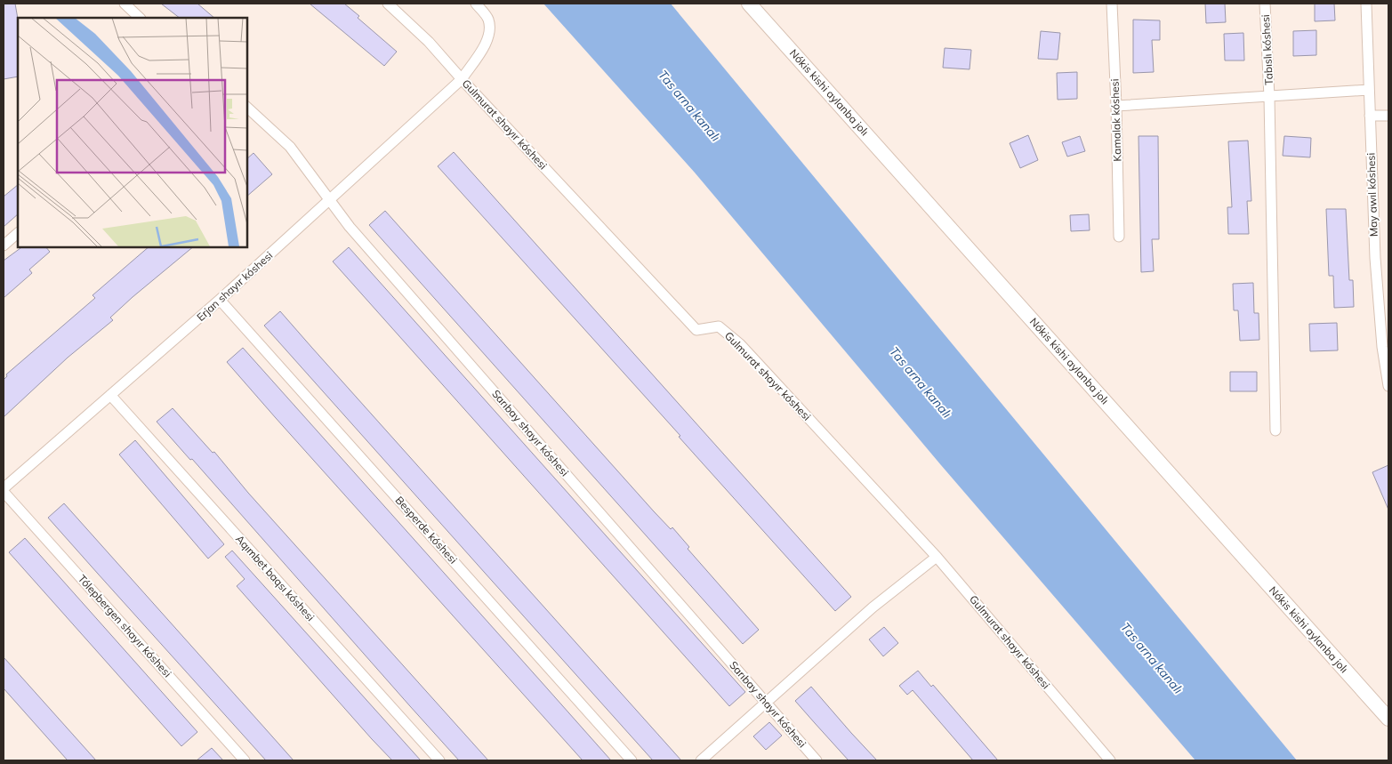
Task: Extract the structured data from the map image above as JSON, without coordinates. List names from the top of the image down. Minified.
{"streets":{"main road":["Nókis kishi aylanba jolı"],"street":["Tabıslı kóshesi","Kamalak kóshesi","Gulmurat shayır kóshesi","May awıl kóshesi","Erjan shayır kóshesi","Sarıbay shayır kóshesi","Besperde kóshesi","Aqımbet baqsı kóshesi","Tólepbergen shayır kóshesi"]},"crossings":[["Gulmurat shayır kóshesi","Erjan shayır kóshesi"],["Erjan shayır kóshesi","Sarıbay shayır kóshesi"],["Erjan shayır kóshesi","Besperde kóshesi"],["Erjan shayır kóshesi","Aqımbet baqsı kóshesi"],["Erjan shayır kóshesi","Tólepbergen shayır kóshesi"]],"water":["Tas arna kanalı"]}
